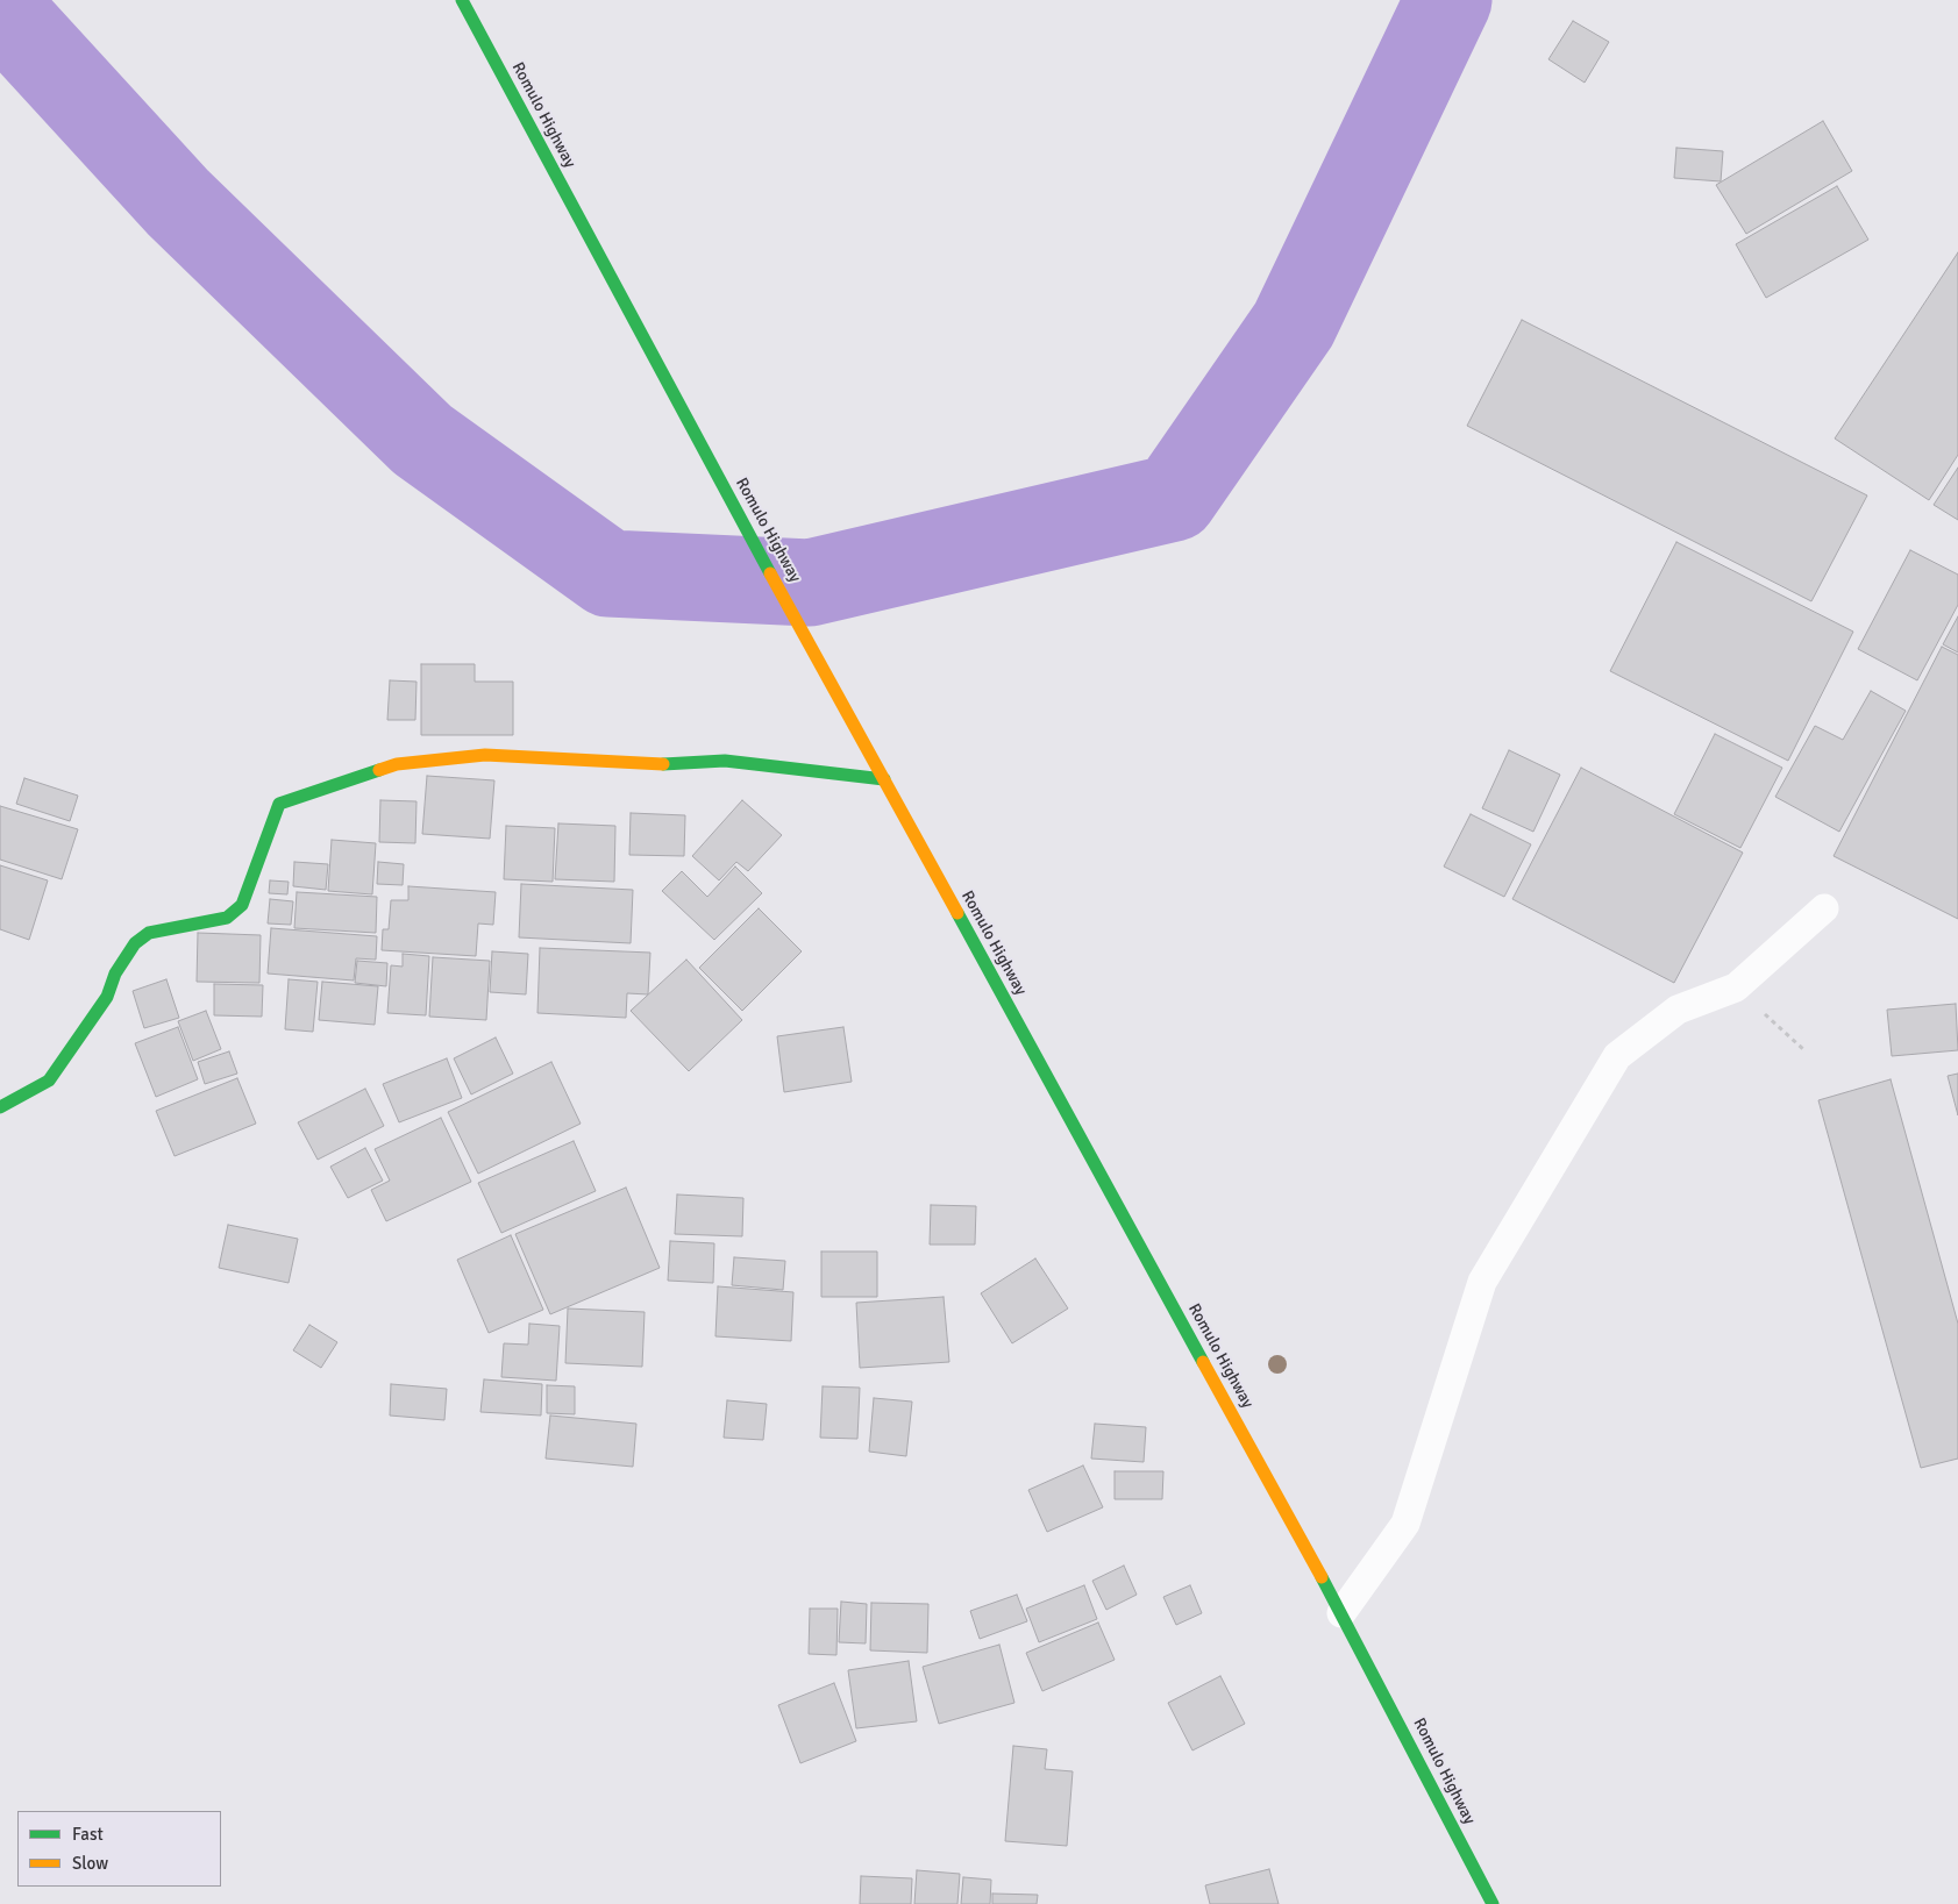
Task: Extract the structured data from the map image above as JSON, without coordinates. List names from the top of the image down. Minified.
{"streets":{"main road":["Romulo Highway"]},"legend":["Fast","Slow"]}
